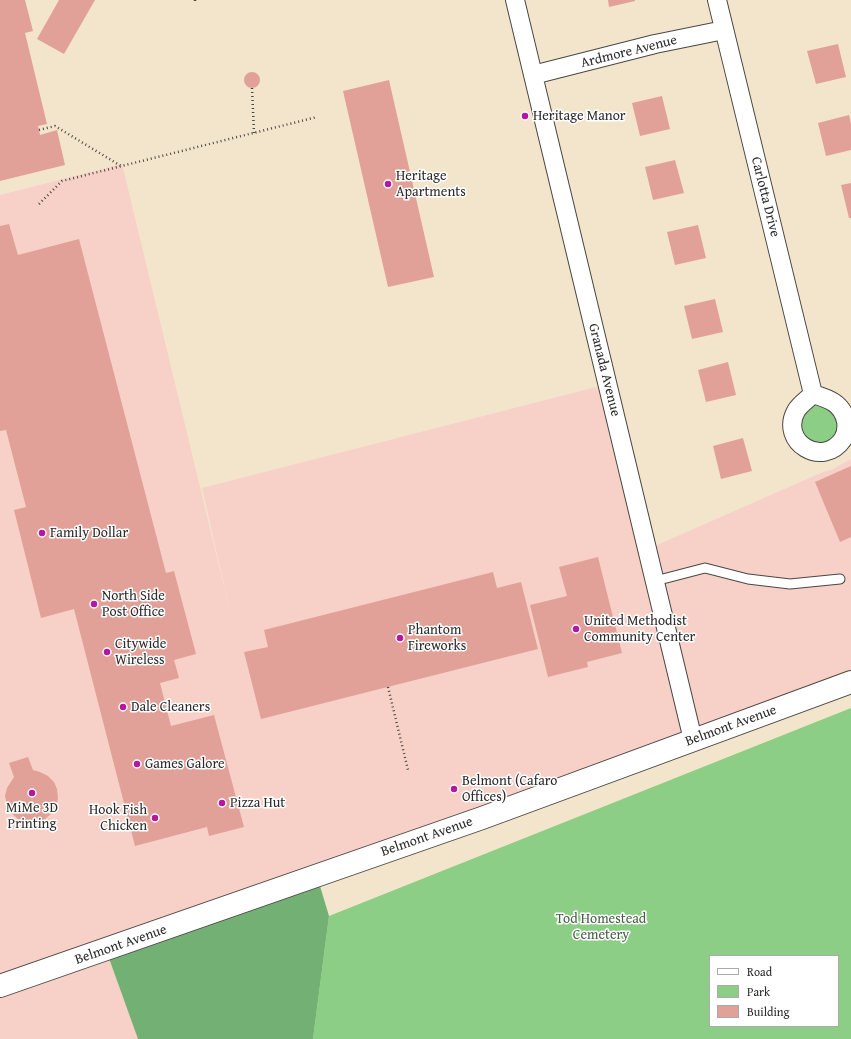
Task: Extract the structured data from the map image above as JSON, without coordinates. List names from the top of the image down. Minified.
{"streets":{"main road":["Belmont Avenue"],"street":["Ardmore Avenue","Carlotta Drive","Granada Avenue"]},"crossings":[["Ardmore Avenue","Carlotta Drive"],["Ardmore Avenue","Granada Avenue"],["Granada Avenue","Belmont Avenue"]],"parks":["Tod Homestead Cemetery"],"places":["Heritage Manor","Heritage Apartments","Family Dollar","North Side Post Office","United Methodist Community Center","Phantom Fireworks","Citywide Wireless","Dale Cleaners","Games Galore","Belmont (Cafaro Offices)","MiMe 3D Printing","Pizza Hut","Hook Fish Chicken"],"legend":["Road","Park","Building"]}
